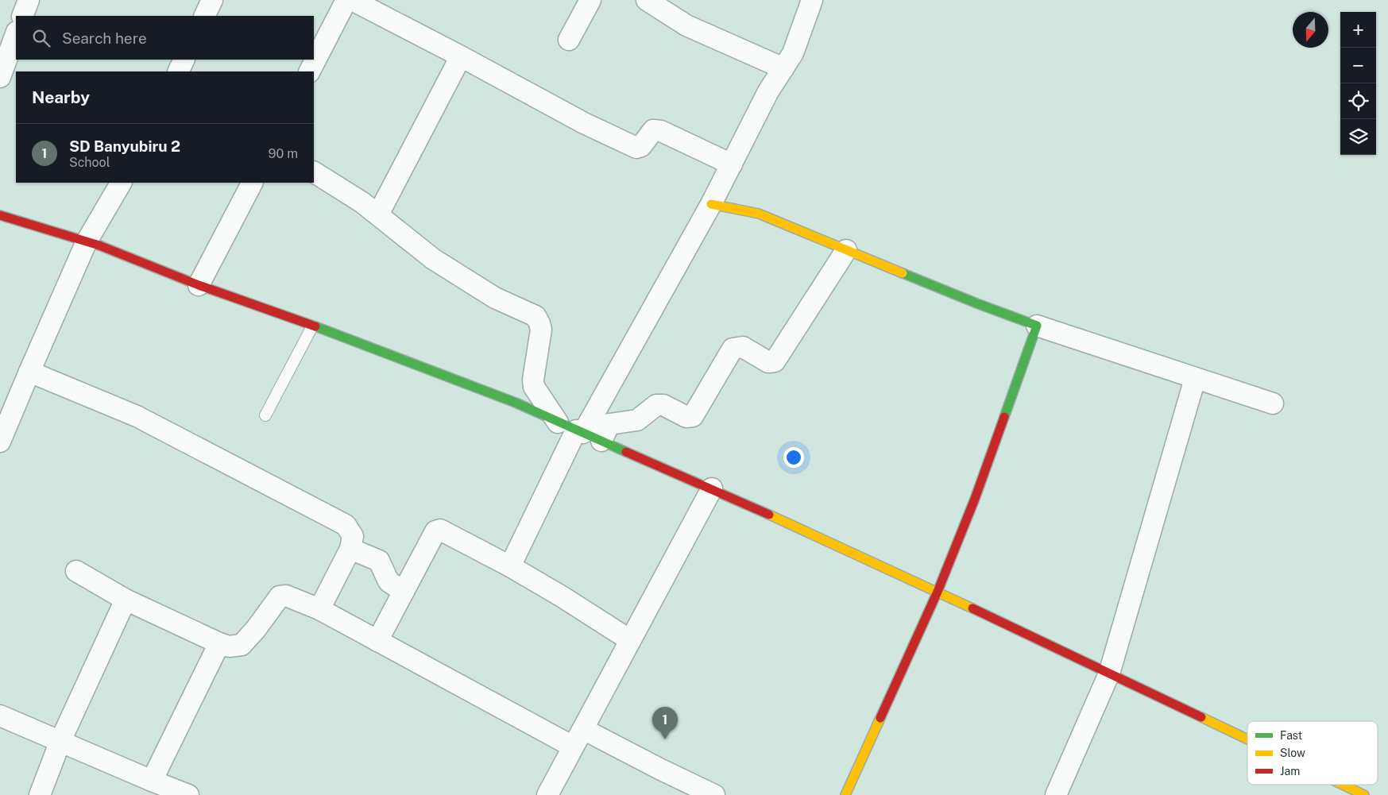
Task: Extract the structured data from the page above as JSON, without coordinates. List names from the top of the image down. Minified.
{"legend":["Fast","Slow","Jam"],"north":"bottom","page":{"map_buttons":["+","−"],"search":"Search here","heading":"Nearby","list":[{"mark":"1","name":"SD Banyubiru 2","note":"School","value":"90 m"}],"pins":"1"}}
